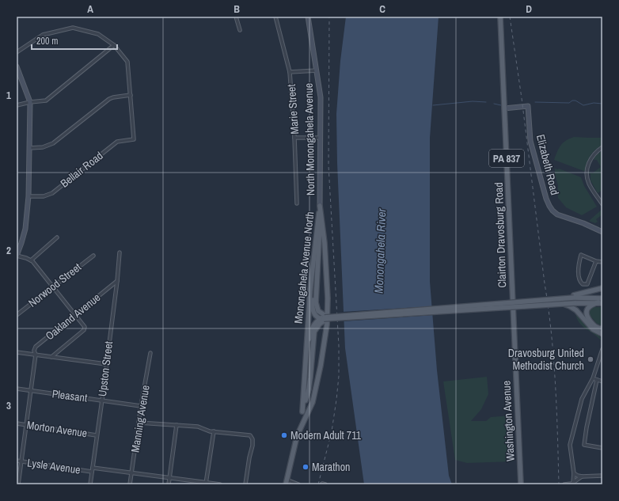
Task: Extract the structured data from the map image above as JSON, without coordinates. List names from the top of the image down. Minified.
{"streets":{"main road":["North Monongahela Avenue","PA 837","Elizabeth Road","Clairton Dravosburg Road","Monongahela Avenue North","Washington Avenue"],"street":["Marie Street","Bellair Road","Norwood Street","Oakland Avenue","Upston Street","Pleasant","Manning Avenue","Morton Avenue","Lysle Avenue"]},"crossings":[["North Monongahela Avenue","Monongahela Avenue North"],["Elizabeth Road","Clairton Dravosburg Road"],["Clairton Dravosburg Road","Washington Avenue"],["Oakland Avenue","Upston Street"],["Upston Street","Pleasant"],["Upston Street","Morton Avenue"],["Upston Street","Lysle Avenue"],["Pleasant","Manning Avenue"],["Manning Avenue","Lysle Avenue"]],"water":["Monongahela River"],"places":["Dravosburg United Methodist Church","Modern Adult 711","Marathon"],"scale_bar":"200 m","grid":{"columns":["A","B","C","D"],"rows":["1","2","3"]}}
